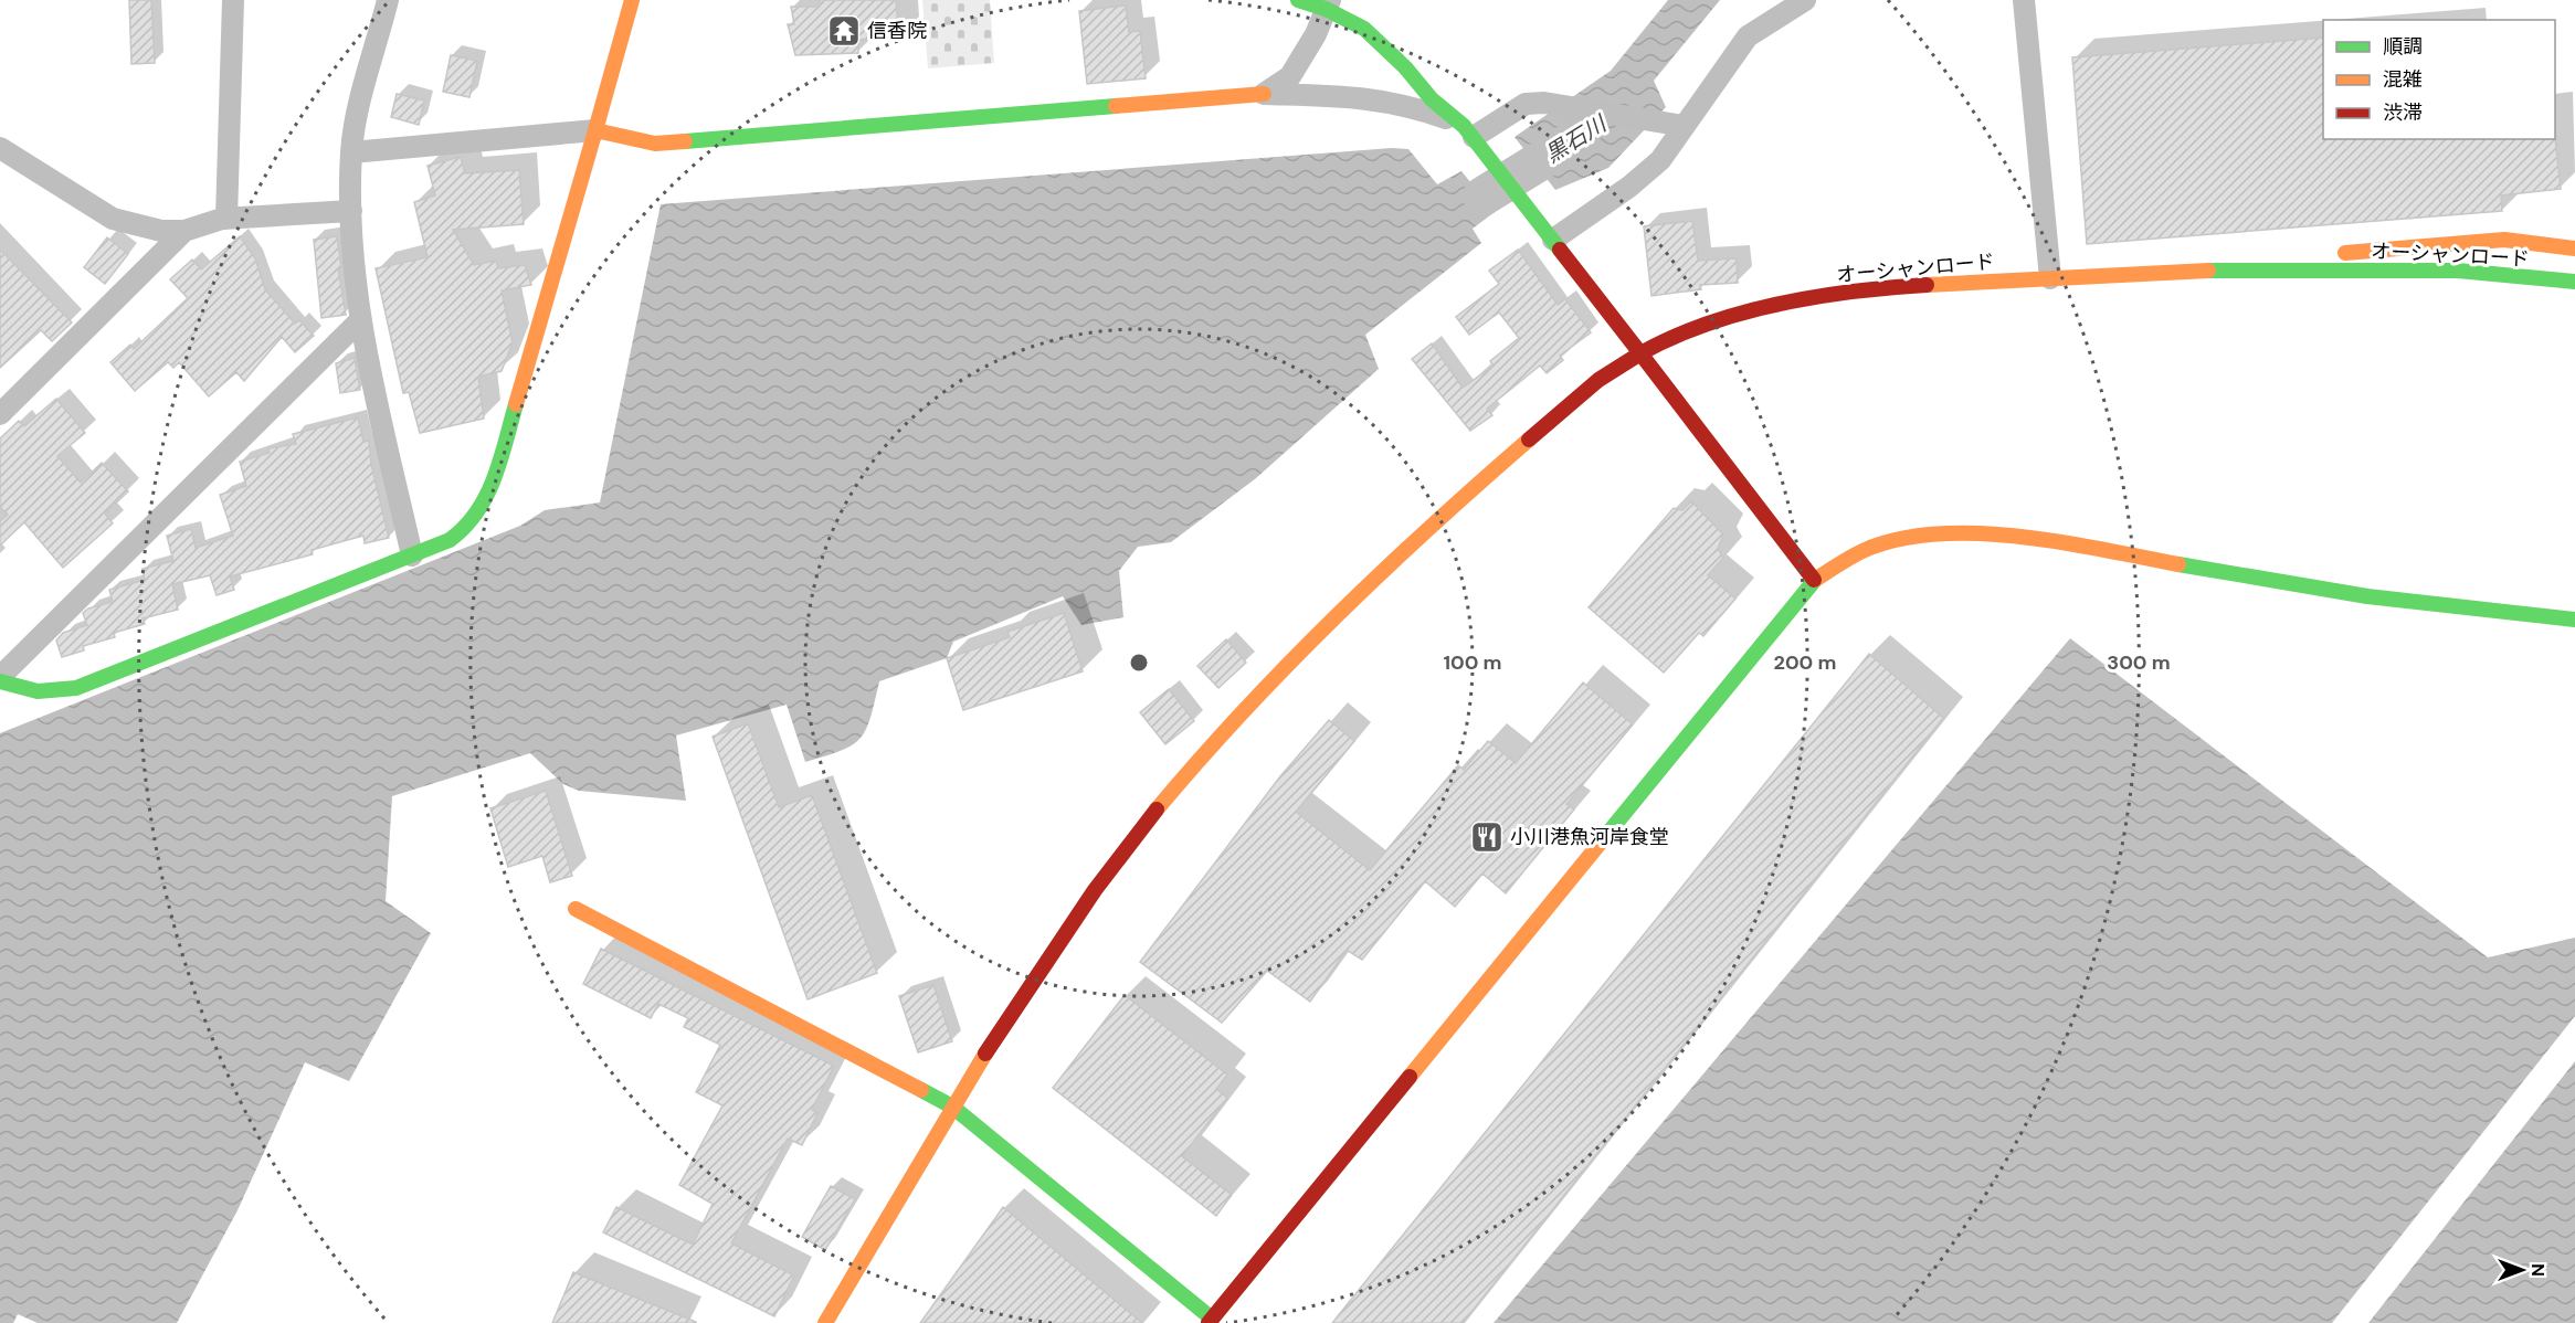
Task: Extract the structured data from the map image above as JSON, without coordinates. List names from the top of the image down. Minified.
{"streets":{"street":["オーシャンロード"]},"water":["黒石川"],"places":{"temple":["信香院"],"restaurant":["小川港魚河岸食堂"]},"legend":["順調","混雑","渋滞"],"north":"right","rings":["100 m","200 m","300 m"]}
